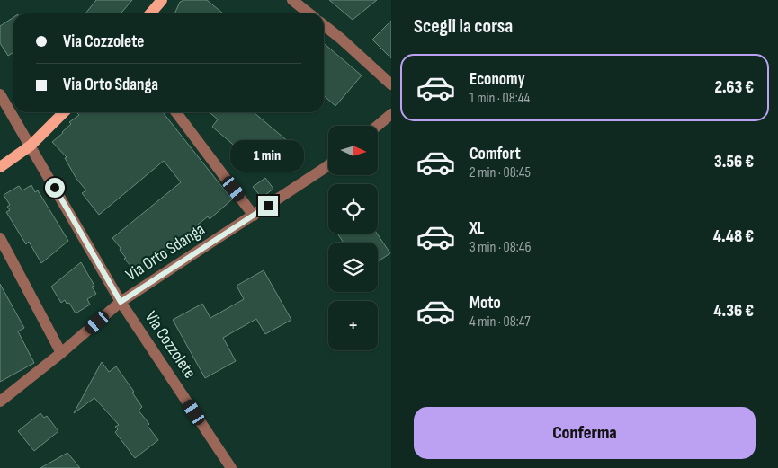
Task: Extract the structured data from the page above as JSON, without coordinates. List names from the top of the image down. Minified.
{"streets":{"street":["Via Orto Sdanga","Via Cozzolete"]},"crossings":[["Via Orto Sdanga","Via Cozzolete"]],"north":"right","page":{"heading":"Scegli la corsa","banner":["Via Cozzolete","Via Orto Sdanga"],"list":[{"name":"Economy","note":"1 min · 08:44","value":"2.63 €"},{"name":"Comfort","note":"2 min · 08:45","value":"3.56 €"},{"name":"XL","note":"3 min · 08:46","value":"4.48 €"},{"name":"Moto","note":"4 min · 08:47","value":"4.36 €"}],"map_buttons":"+","bubble":"1 min","buttons":"Conferma"}}
